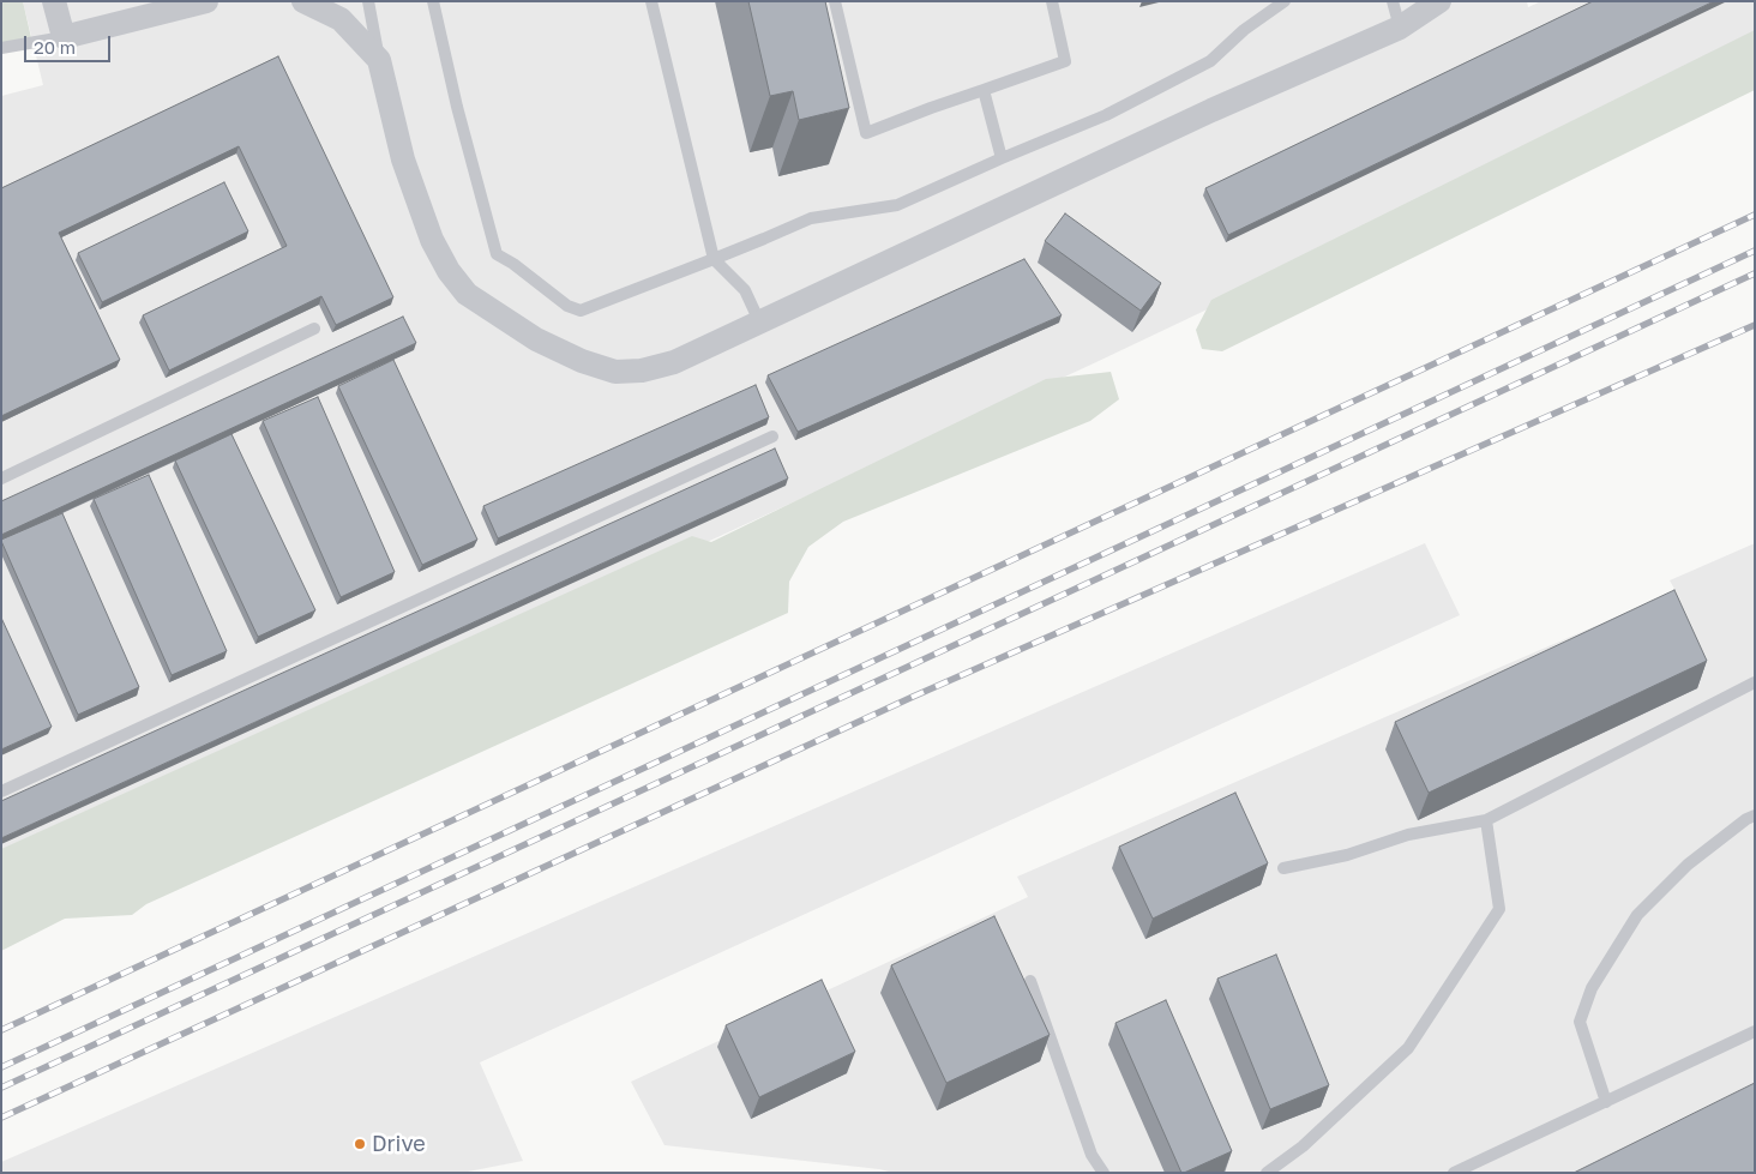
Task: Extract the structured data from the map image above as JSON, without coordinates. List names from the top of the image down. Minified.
{"places":["Drive"],"scale_bar":"20 m"}
